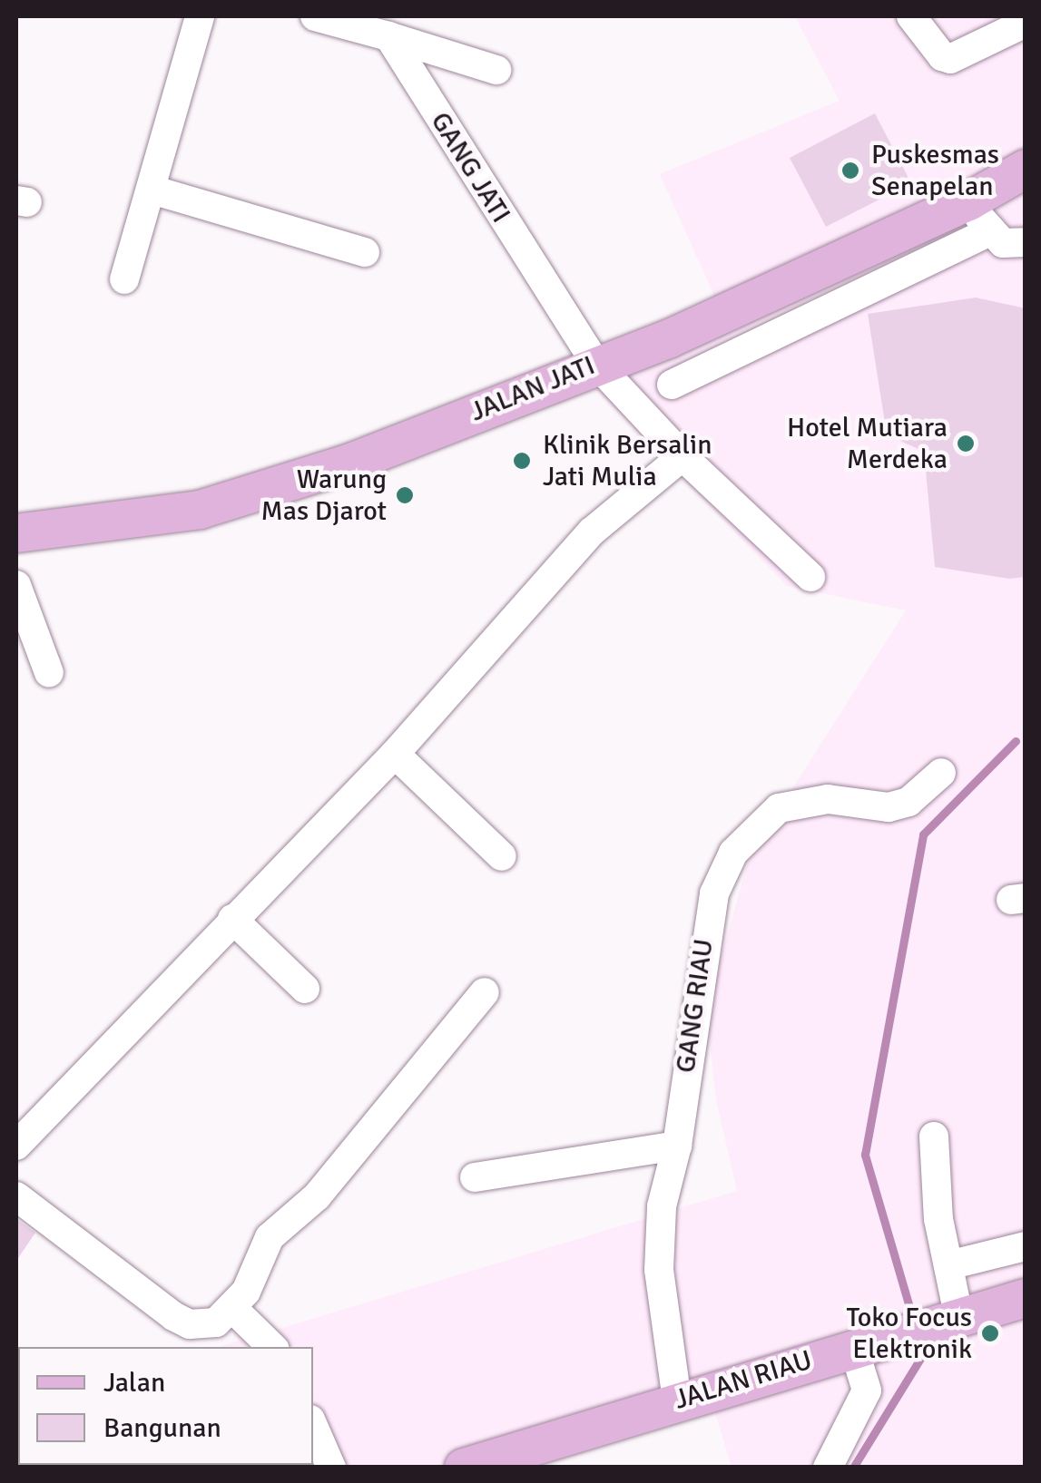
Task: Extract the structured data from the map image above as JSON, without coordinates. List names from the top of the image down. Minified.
{"streets":{"main road":["JALAN JATI","JALAN RIAU"],"street":["GANG JATI","GANG RIAU"]},"crossings":[["GANG JATI","JALAN JATI"],["GANG RIAU","JALAN RIAU"]],"places":["Puskesmas Senapelan","Hotel Mutiara Merdeka","Klinik Bersalin Jati Mulia","Warung Mas Djarot","Toko Focus Elektronik"],"legend":["Jalan","Bangunan"]}
